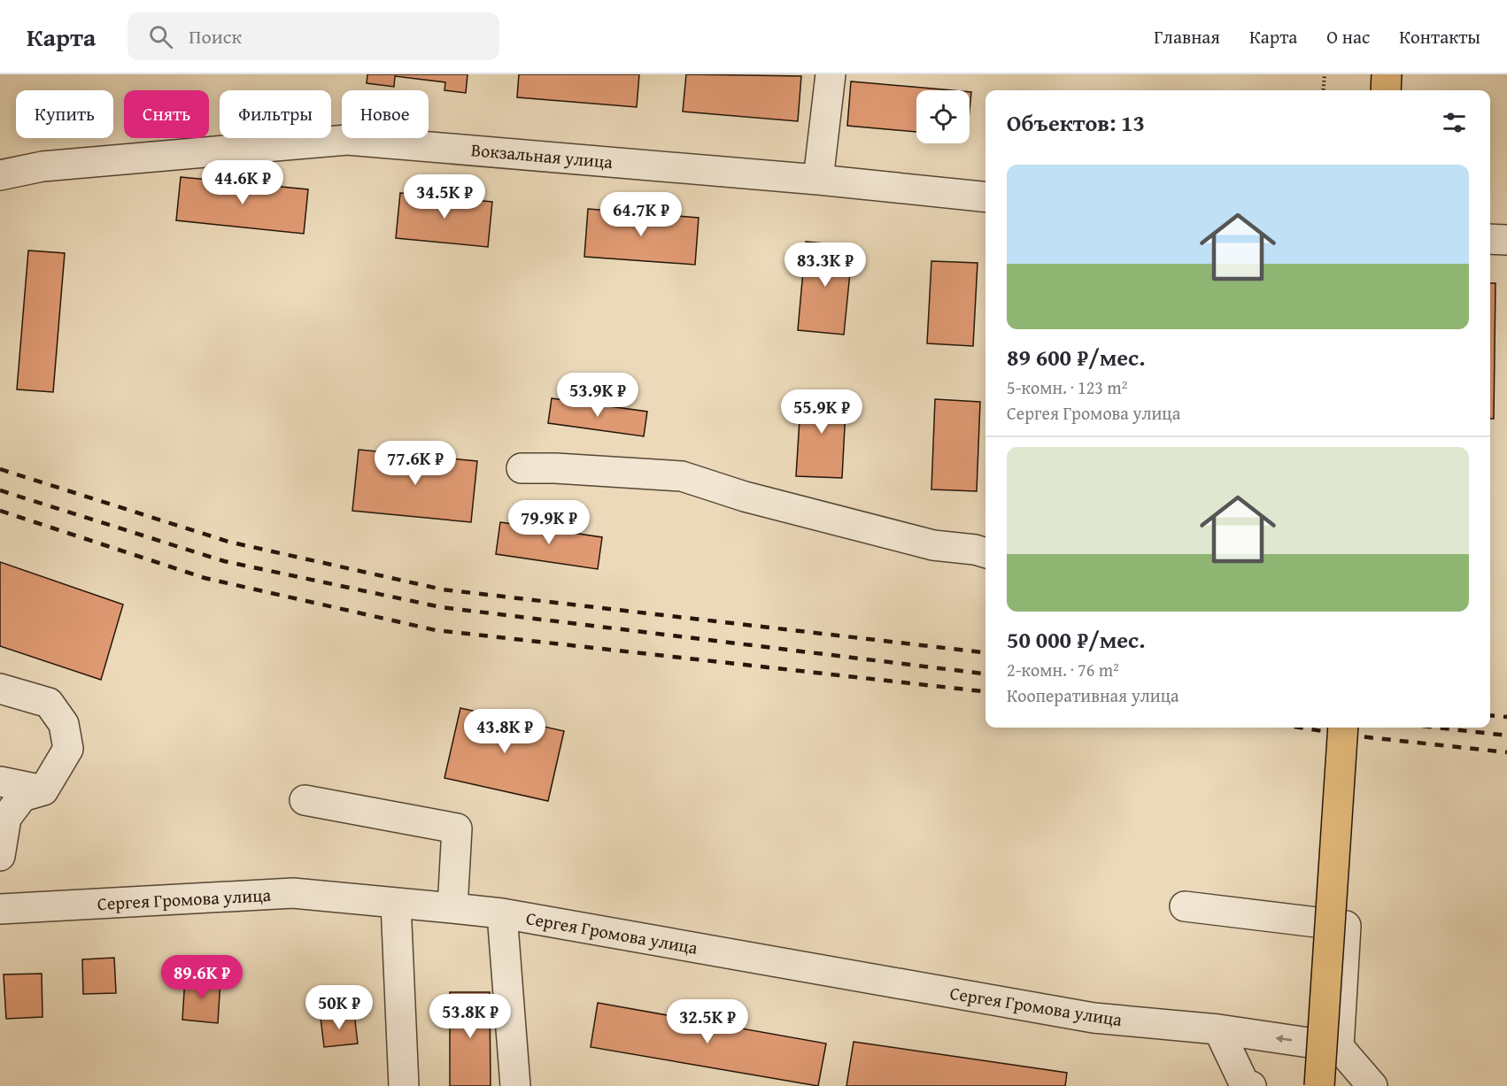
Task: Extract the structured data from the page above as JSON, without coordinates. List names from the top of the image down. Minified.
{"streets":{"street":["Вокзальная улица","Сергея Громова улица"]},"page":{"header":"Карта","search":"Поиск","nav":["Главная","Карта","О нас","Контакты"],"chip":["Купить","Снять","Фильтры","Новое"],"heading":"Объектов: 13","list":[{"name":"89 600 ₽/мес.","note":"5-комн. · 123 m² · Сергея Громова улица"},{"name":"50 000 ₽/мес.","note":"2-комн. · 76 m² · Кооперативная улица"}],"price":["44.6K ₽","34.5K ₽","64.7K ₽","83.3K ₽","53.9K ₽","55.9K ₽","77.6K ₽","79.9K ₽","43.8K ₽","89.6K ₽","50K ₽","53.8K ₽","32.5K ₽"]}}
